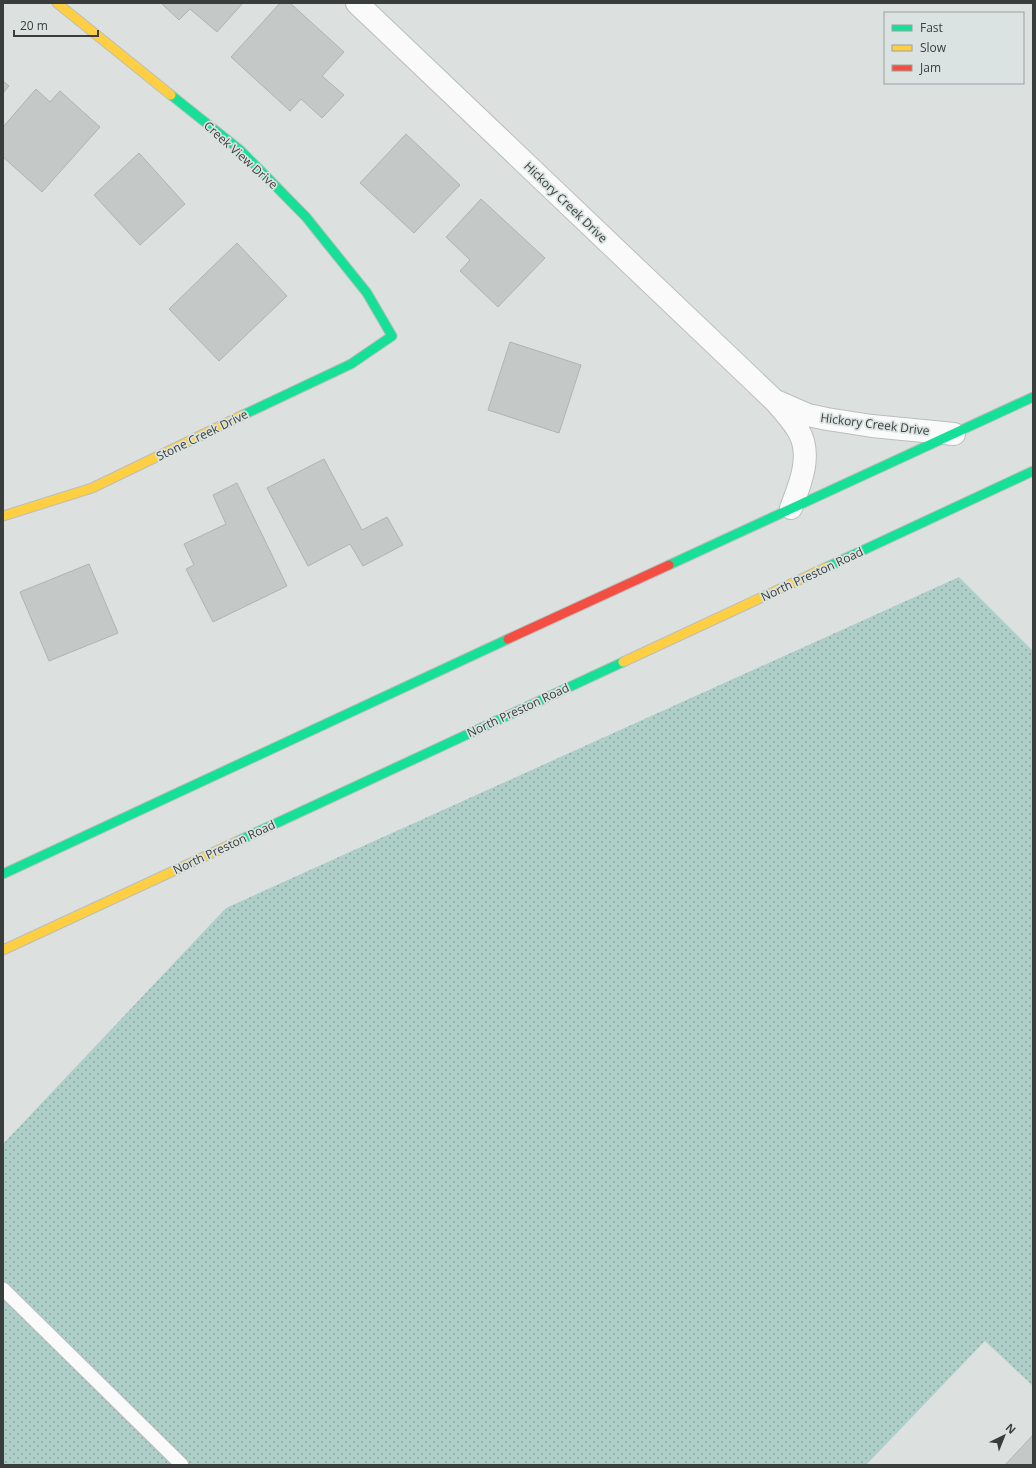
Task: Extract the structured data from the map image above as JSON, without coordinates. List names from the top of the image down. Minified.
{"streets":{"main road":["Creek View Drive","Stone Creek Drive","North Preston Road"],"street":["Hickory Creek Drive"]},"crossings":[["Creek View Drive","Stone Creek Drive"]],"legend":["Fast","Slow","Jam"],"scale_bar":"20 m","north":"top right"}
